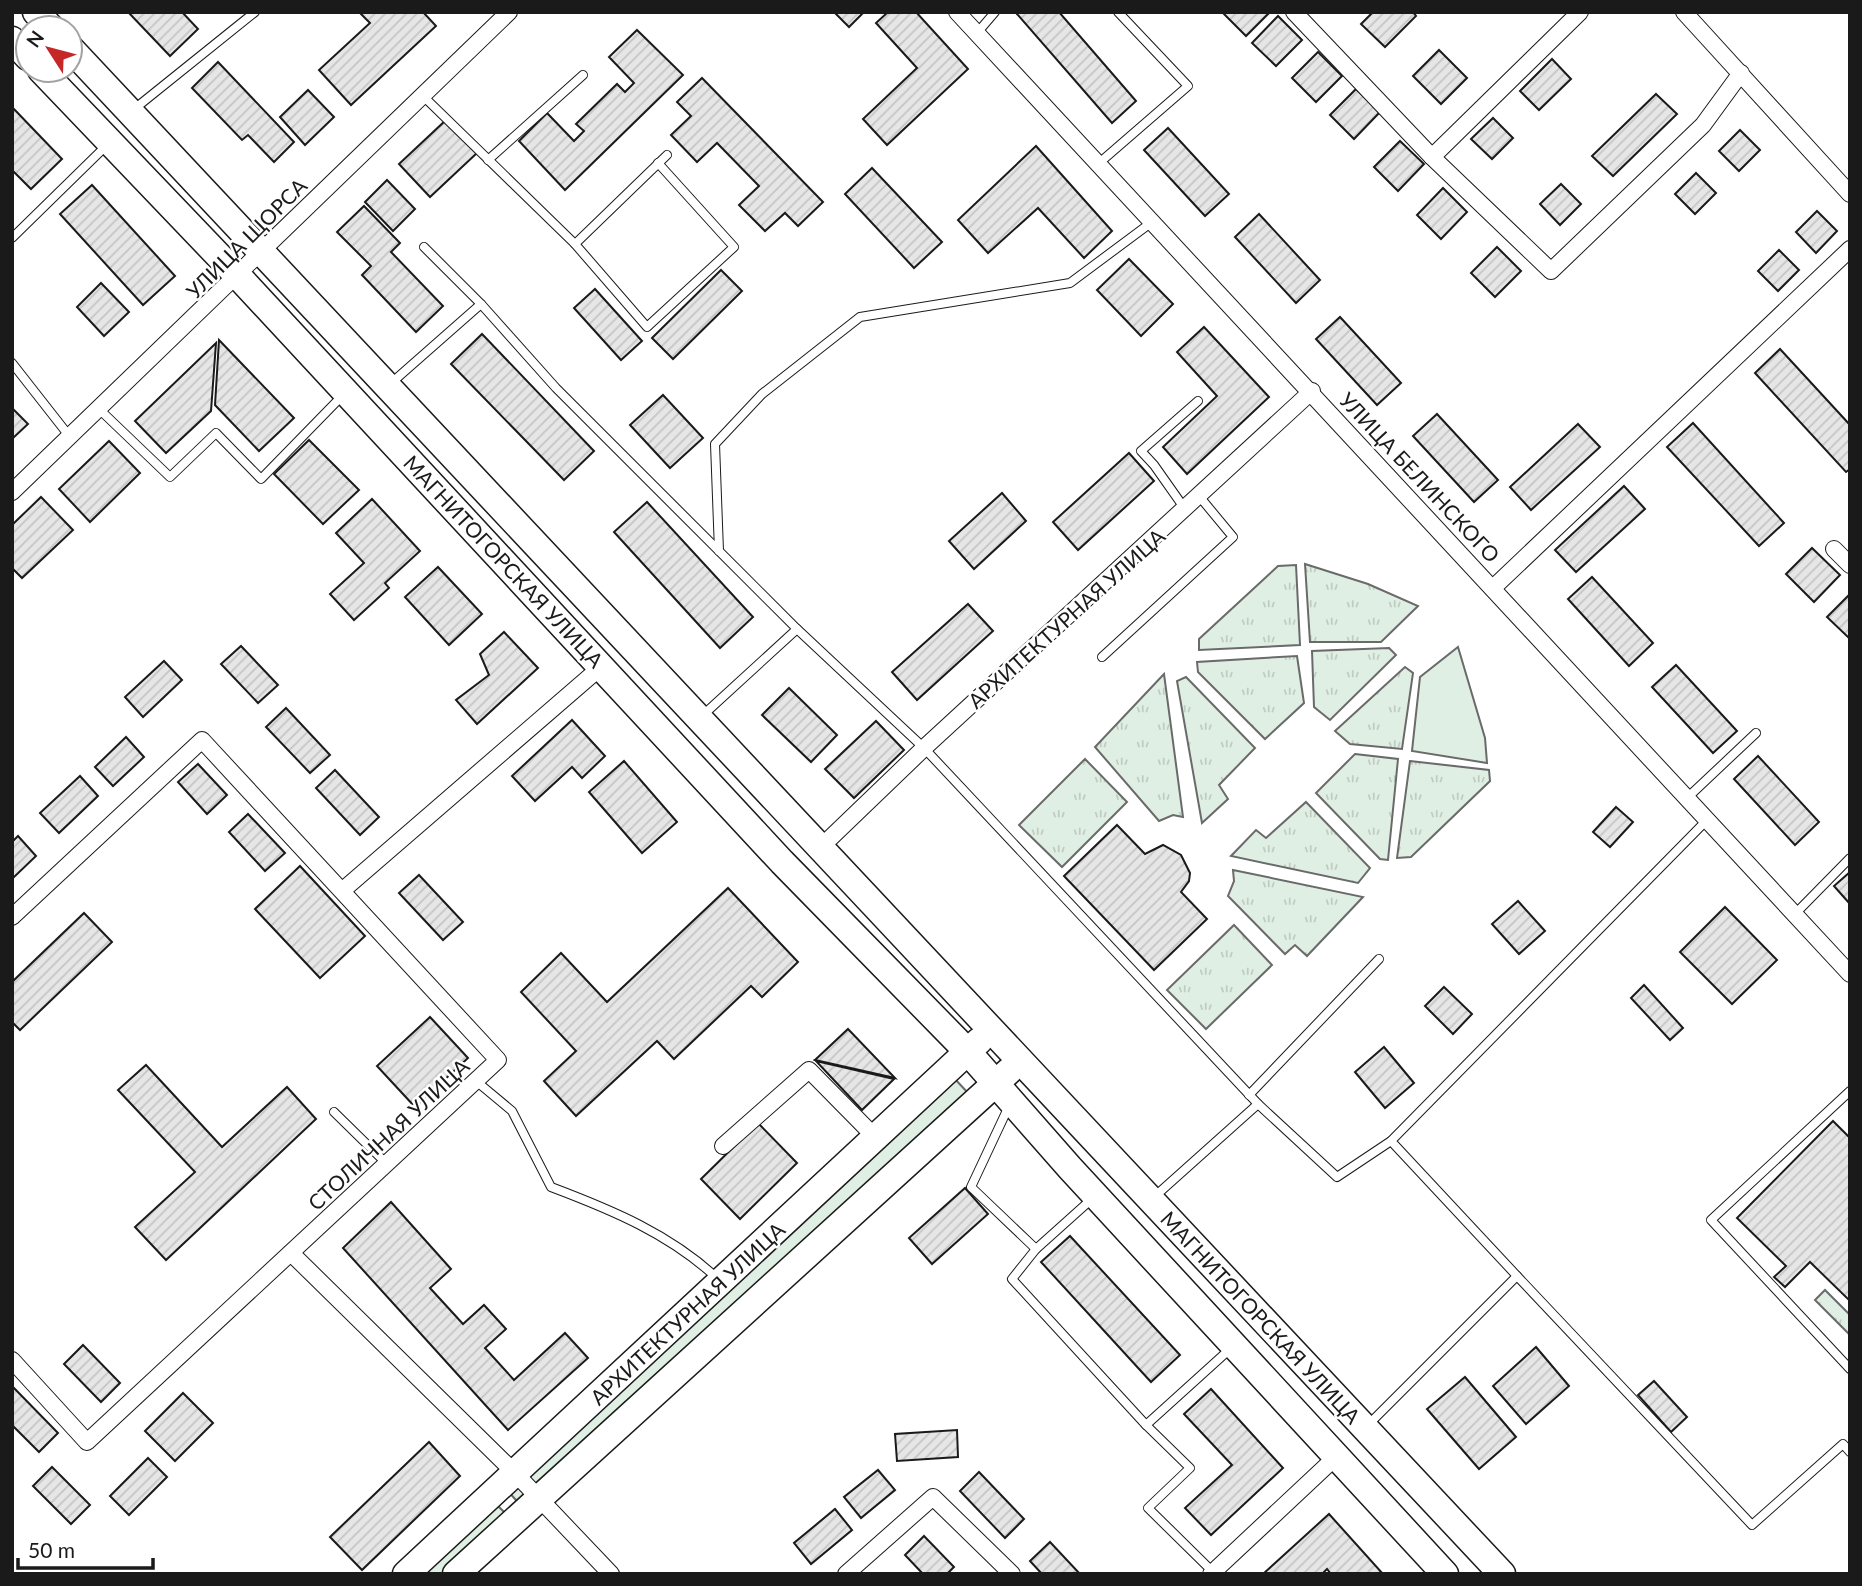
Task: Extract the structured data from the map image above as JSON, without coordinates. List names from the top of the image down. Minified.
{"streets":{"main road":["МАГНИТОГОРСКАЯ УЛИЦА","АРХИТЕКТУРНАЯ УЛИЦА"],"street":["УЛИЦА ЩОРСА","УЛИЦА БЕЛИНСКОГО","СТОЛИЧНАЯ УЛИЦА"]},"crossings":[["УЛИЦА ЩОРСА","МАГНИТОГОРСКАЯ УЛИЦА"],["УЛИЦА БЕЛИНСКОГО","АРХИТЕКТУРНАЯ УЛИЦА"],["МАГНИТОГОРСКАЯ УЛИЦА","АРХИТЕКТУРНАЯ УЛИЦА"]],"scale_bar":"50 m","north":"top left"}
